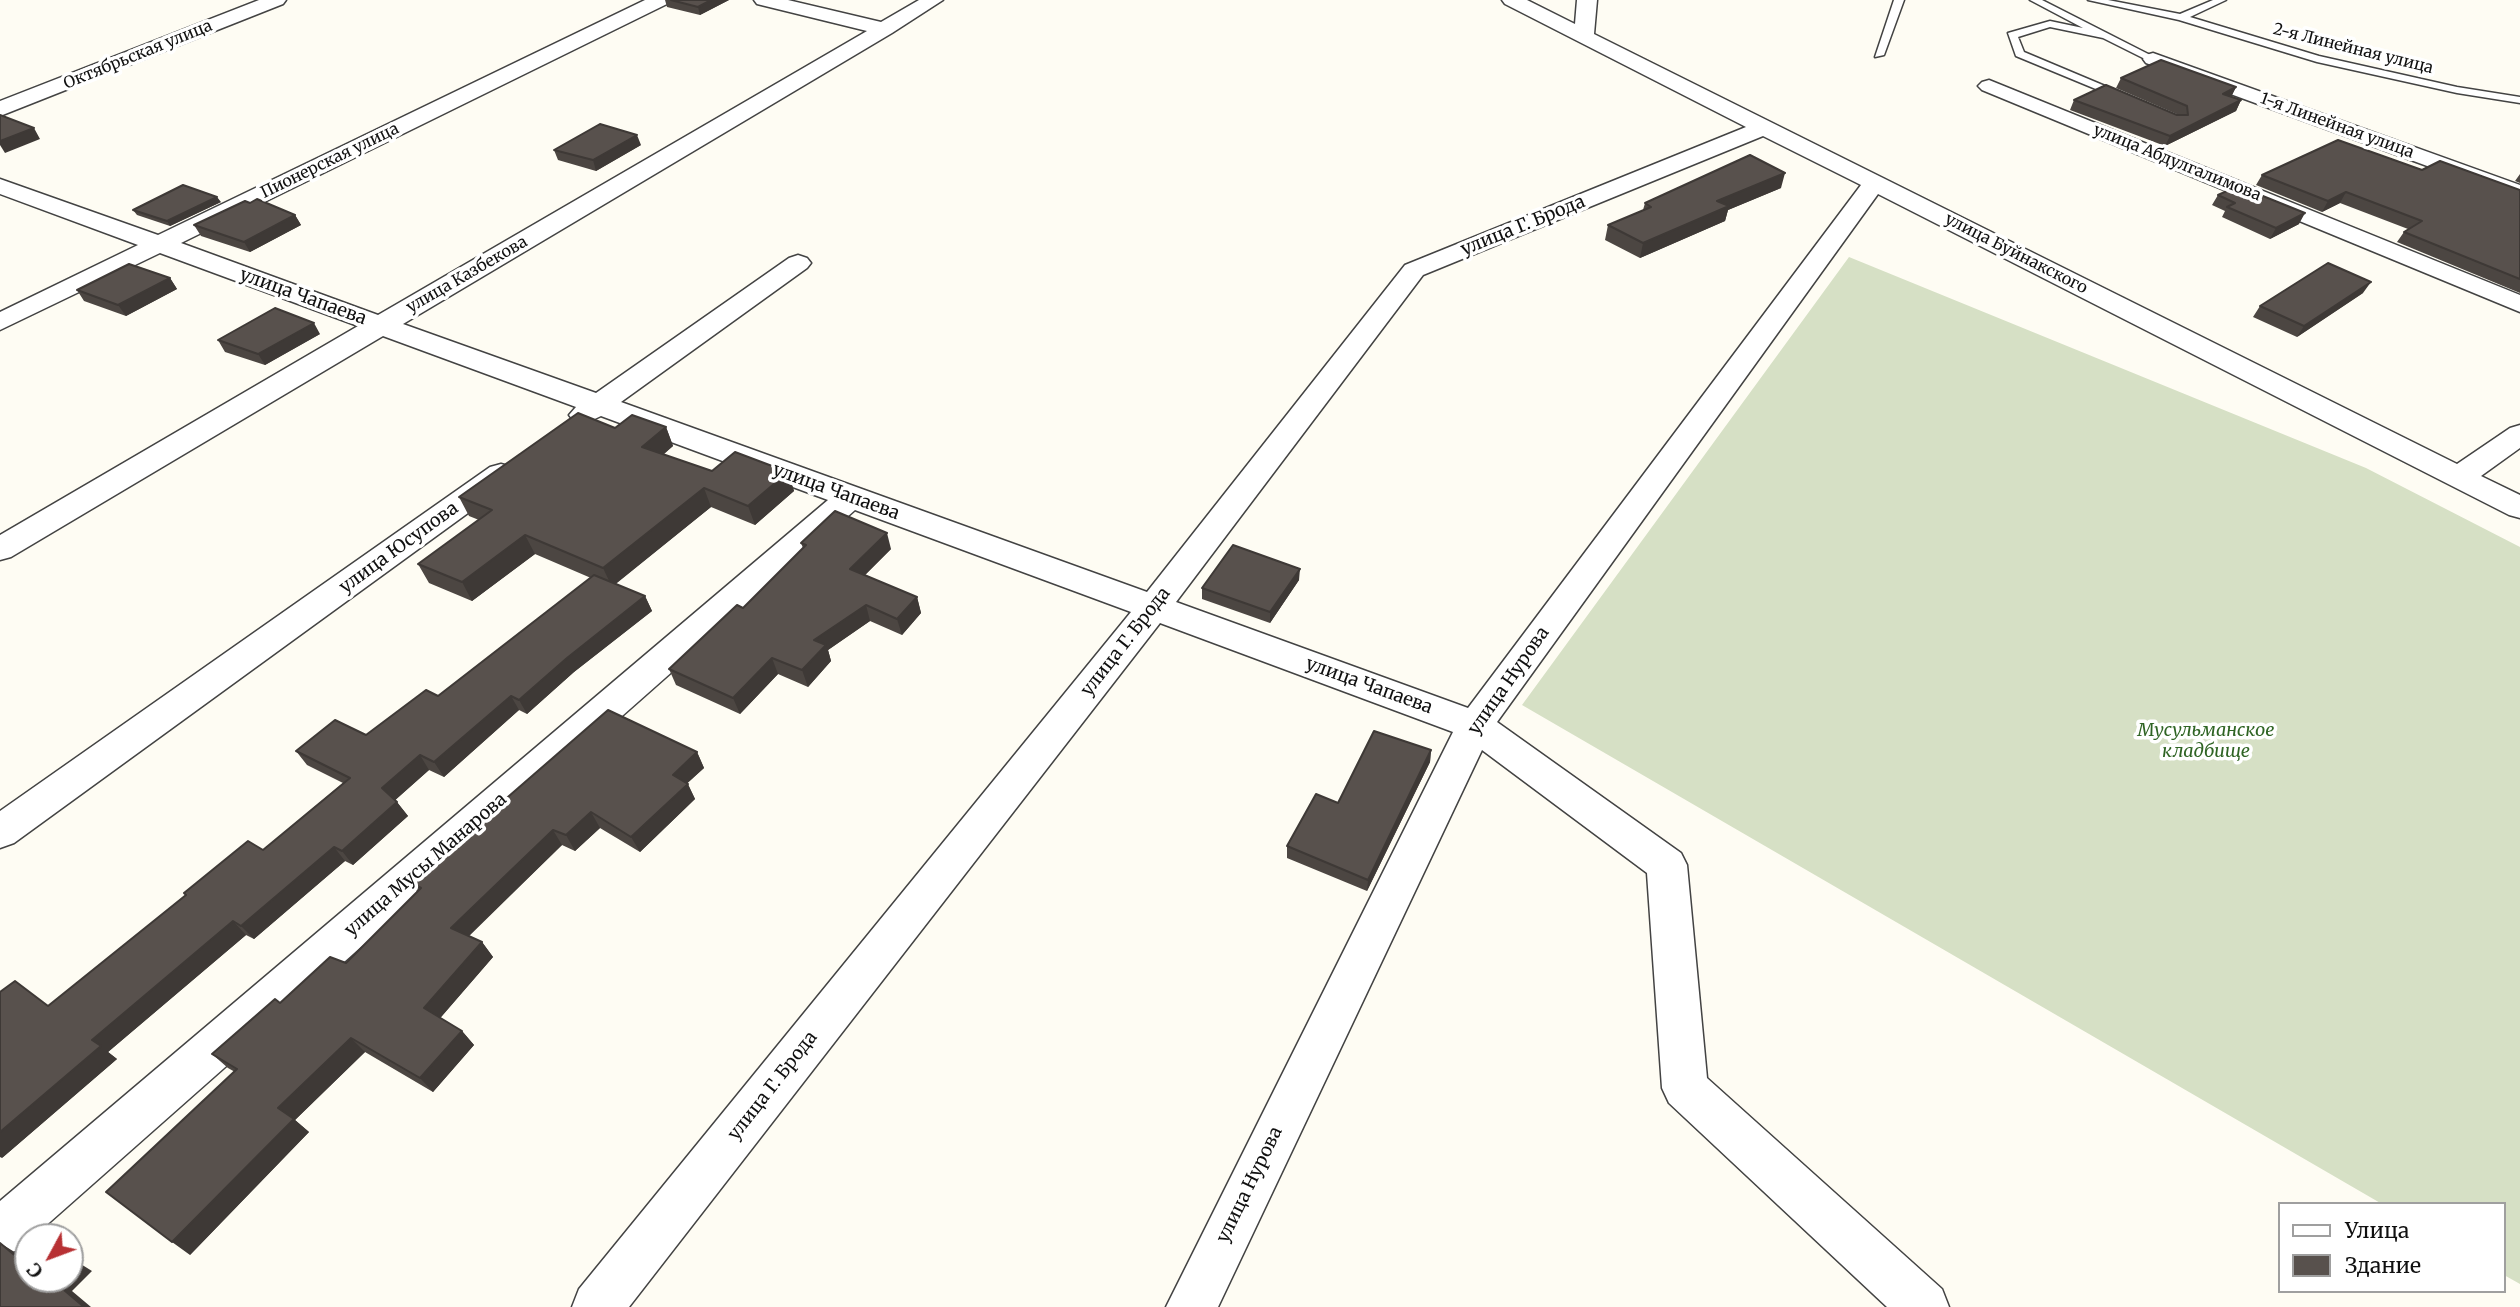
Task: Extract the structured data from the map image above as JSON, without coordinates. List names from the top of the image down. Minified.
{"streets":{"street":["Октябрьская улица","1-я Линейная улица","Пионерская улица","улица Абдулгалимова","улица Г. Брода","улица Буйнакского","улица Казбекова","улица Чапаева","улица Юсупова","улица Нурова","улица Мусы Манарова"],"lane":["2-я Линейная улица"]},"crossings":[["Пионерская улица","улица Чапаева"],["улица Г. Брода","улица Буйнакского"],["улица Г. Брода","улица Чапаева"],["улица Буйнакского","улица Нурова"],["улица Казбекова","улица Чапаева"],["улица Чапаева","улица Нурова"],["улица Чапаева","улица Мусы Манарова"]],"parks":["Мусульманское кладбище"],"legend":["Улица","Здание"],"north":"bottom left"}
